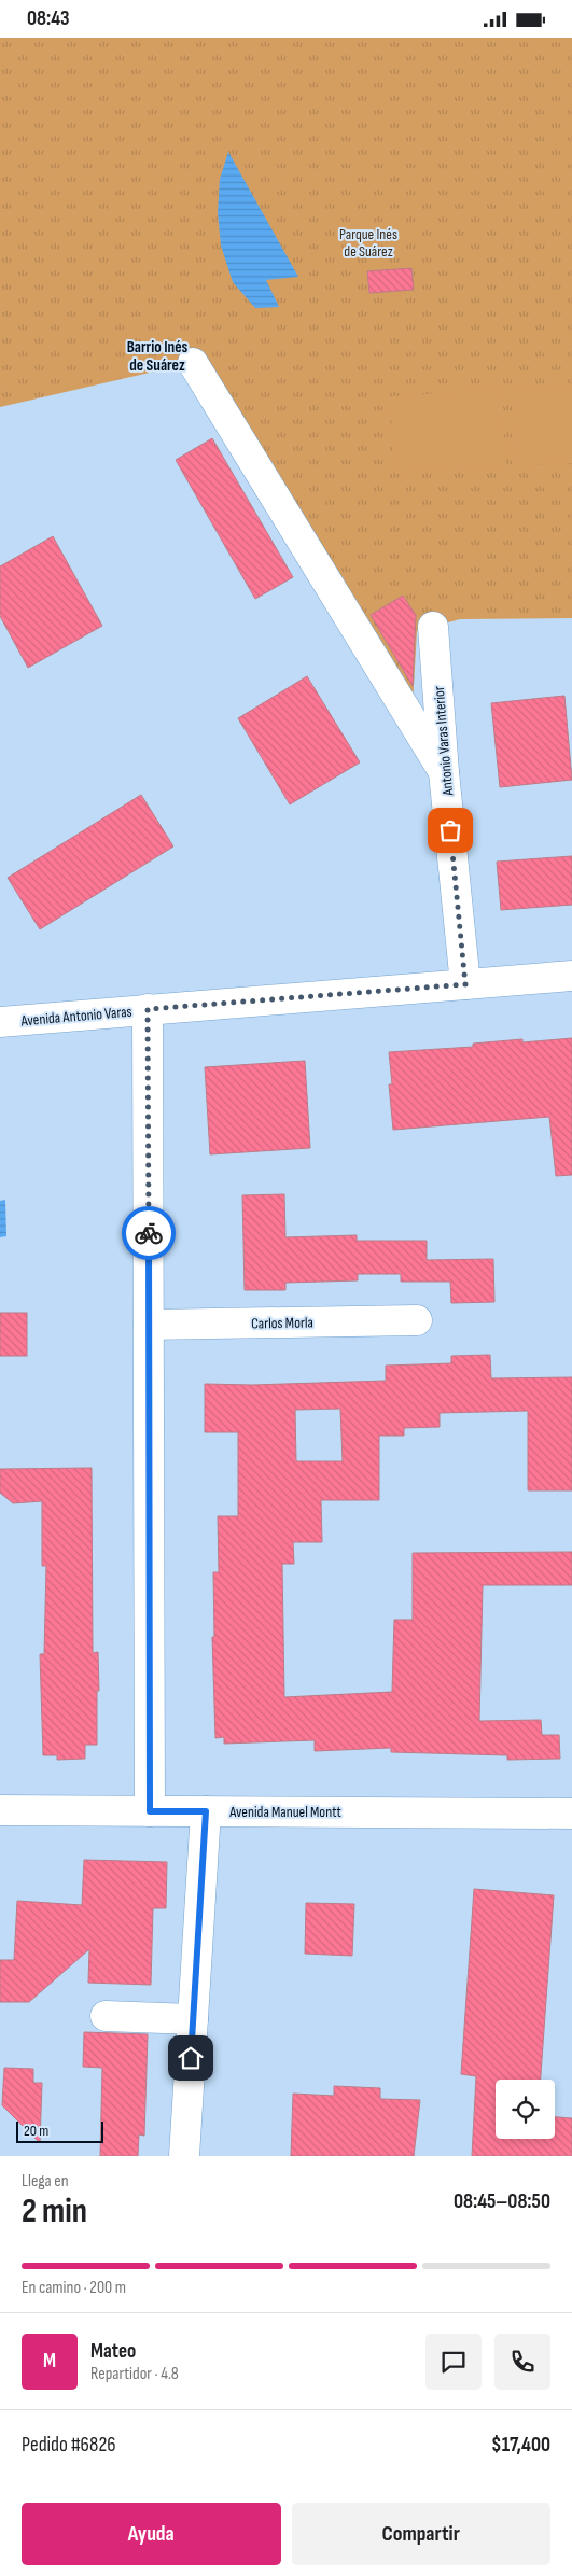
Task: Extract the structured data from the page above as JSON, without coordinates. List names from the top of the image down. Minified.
{"streets":{"street":["Antonio Varas Interior","Avenida Antonio Varas","Carlos Morla","Avenida Manuel Montt"]},"crossings":[["Antonio Varas Interior","Avenida Antonio Varas"]],"districts":["Barrio Inés de Suárez"],"parks":["Parque Inés de Suárez"],"scale_bar":"20 m","page":{"status":"08:43","scale":"20 m","heading":["2 min","Llega en","08:45–08:50"],"panel":["Mateo","Repartidor · 4.8","Pedido #6826","$17,400"],"bar":"En camino · 200 m","round":"M","buttons":["Ayuda","Compartir"]}}
